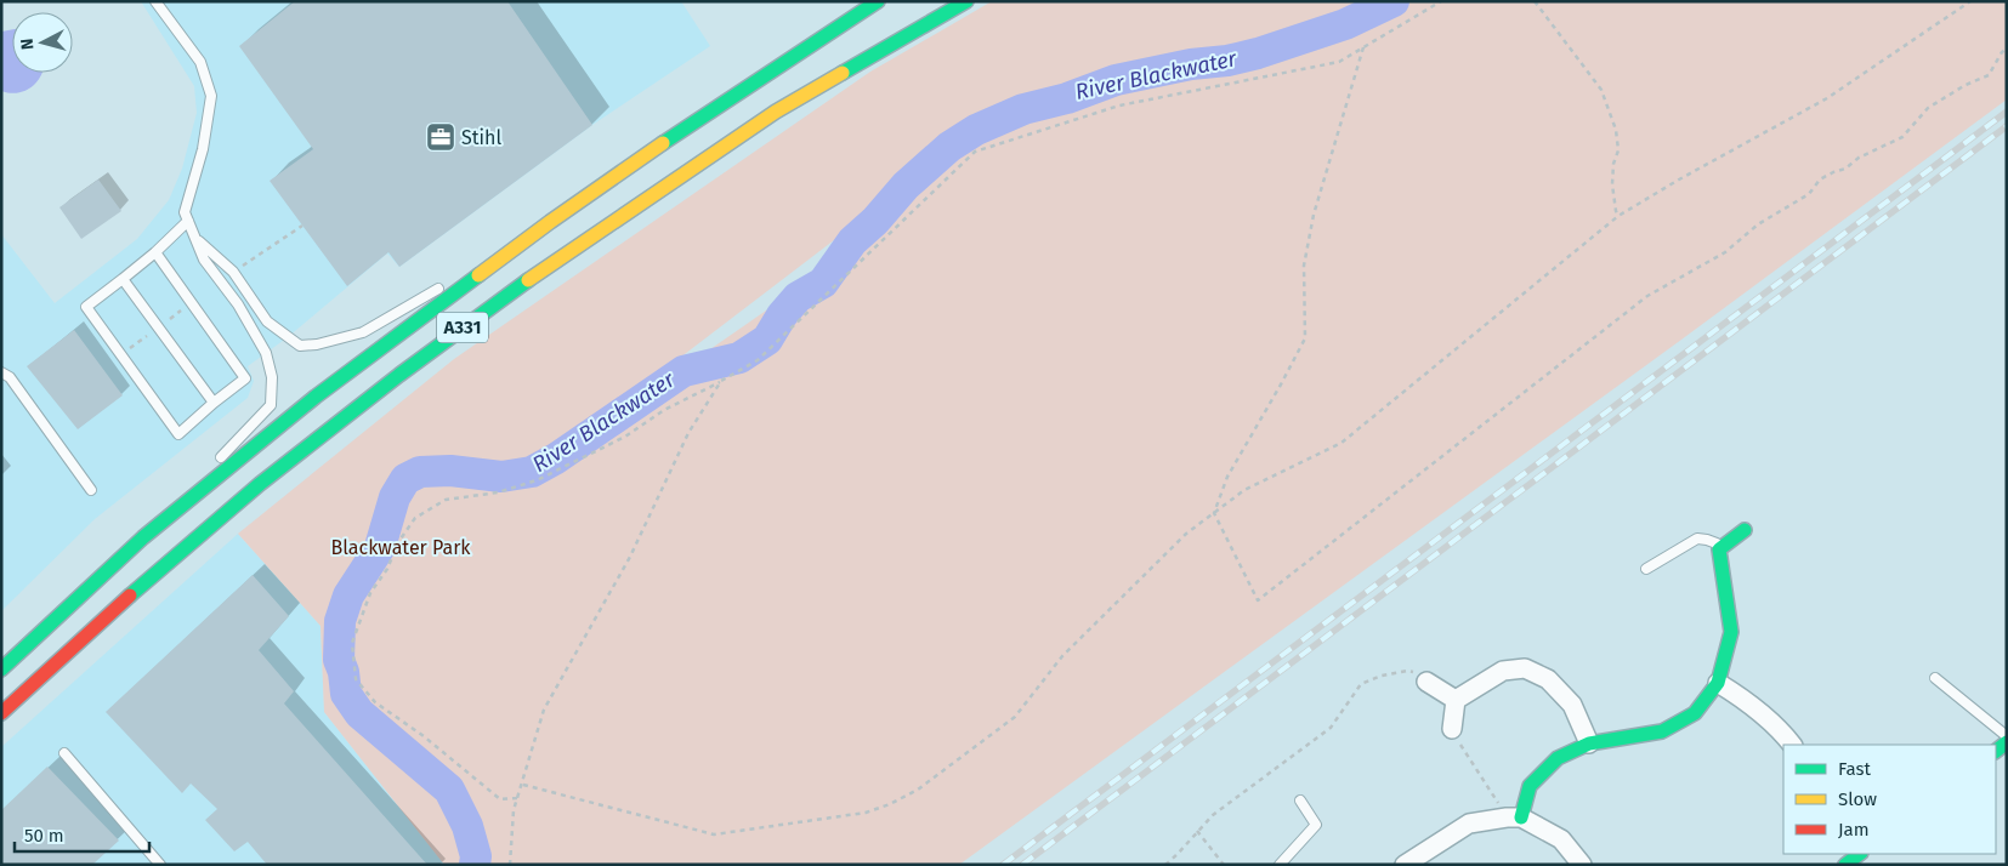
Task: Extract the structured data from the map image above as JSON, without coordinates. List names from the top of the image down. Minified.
{"streets":{"main road":["A331"]},"water":["River Blackwater"],"parks":["Blackwater Park"],"places":{"office":["Stihl"]},"legend":["Fast","Slow","Jam"],"scale_bar":"50 m","north":"left"}
